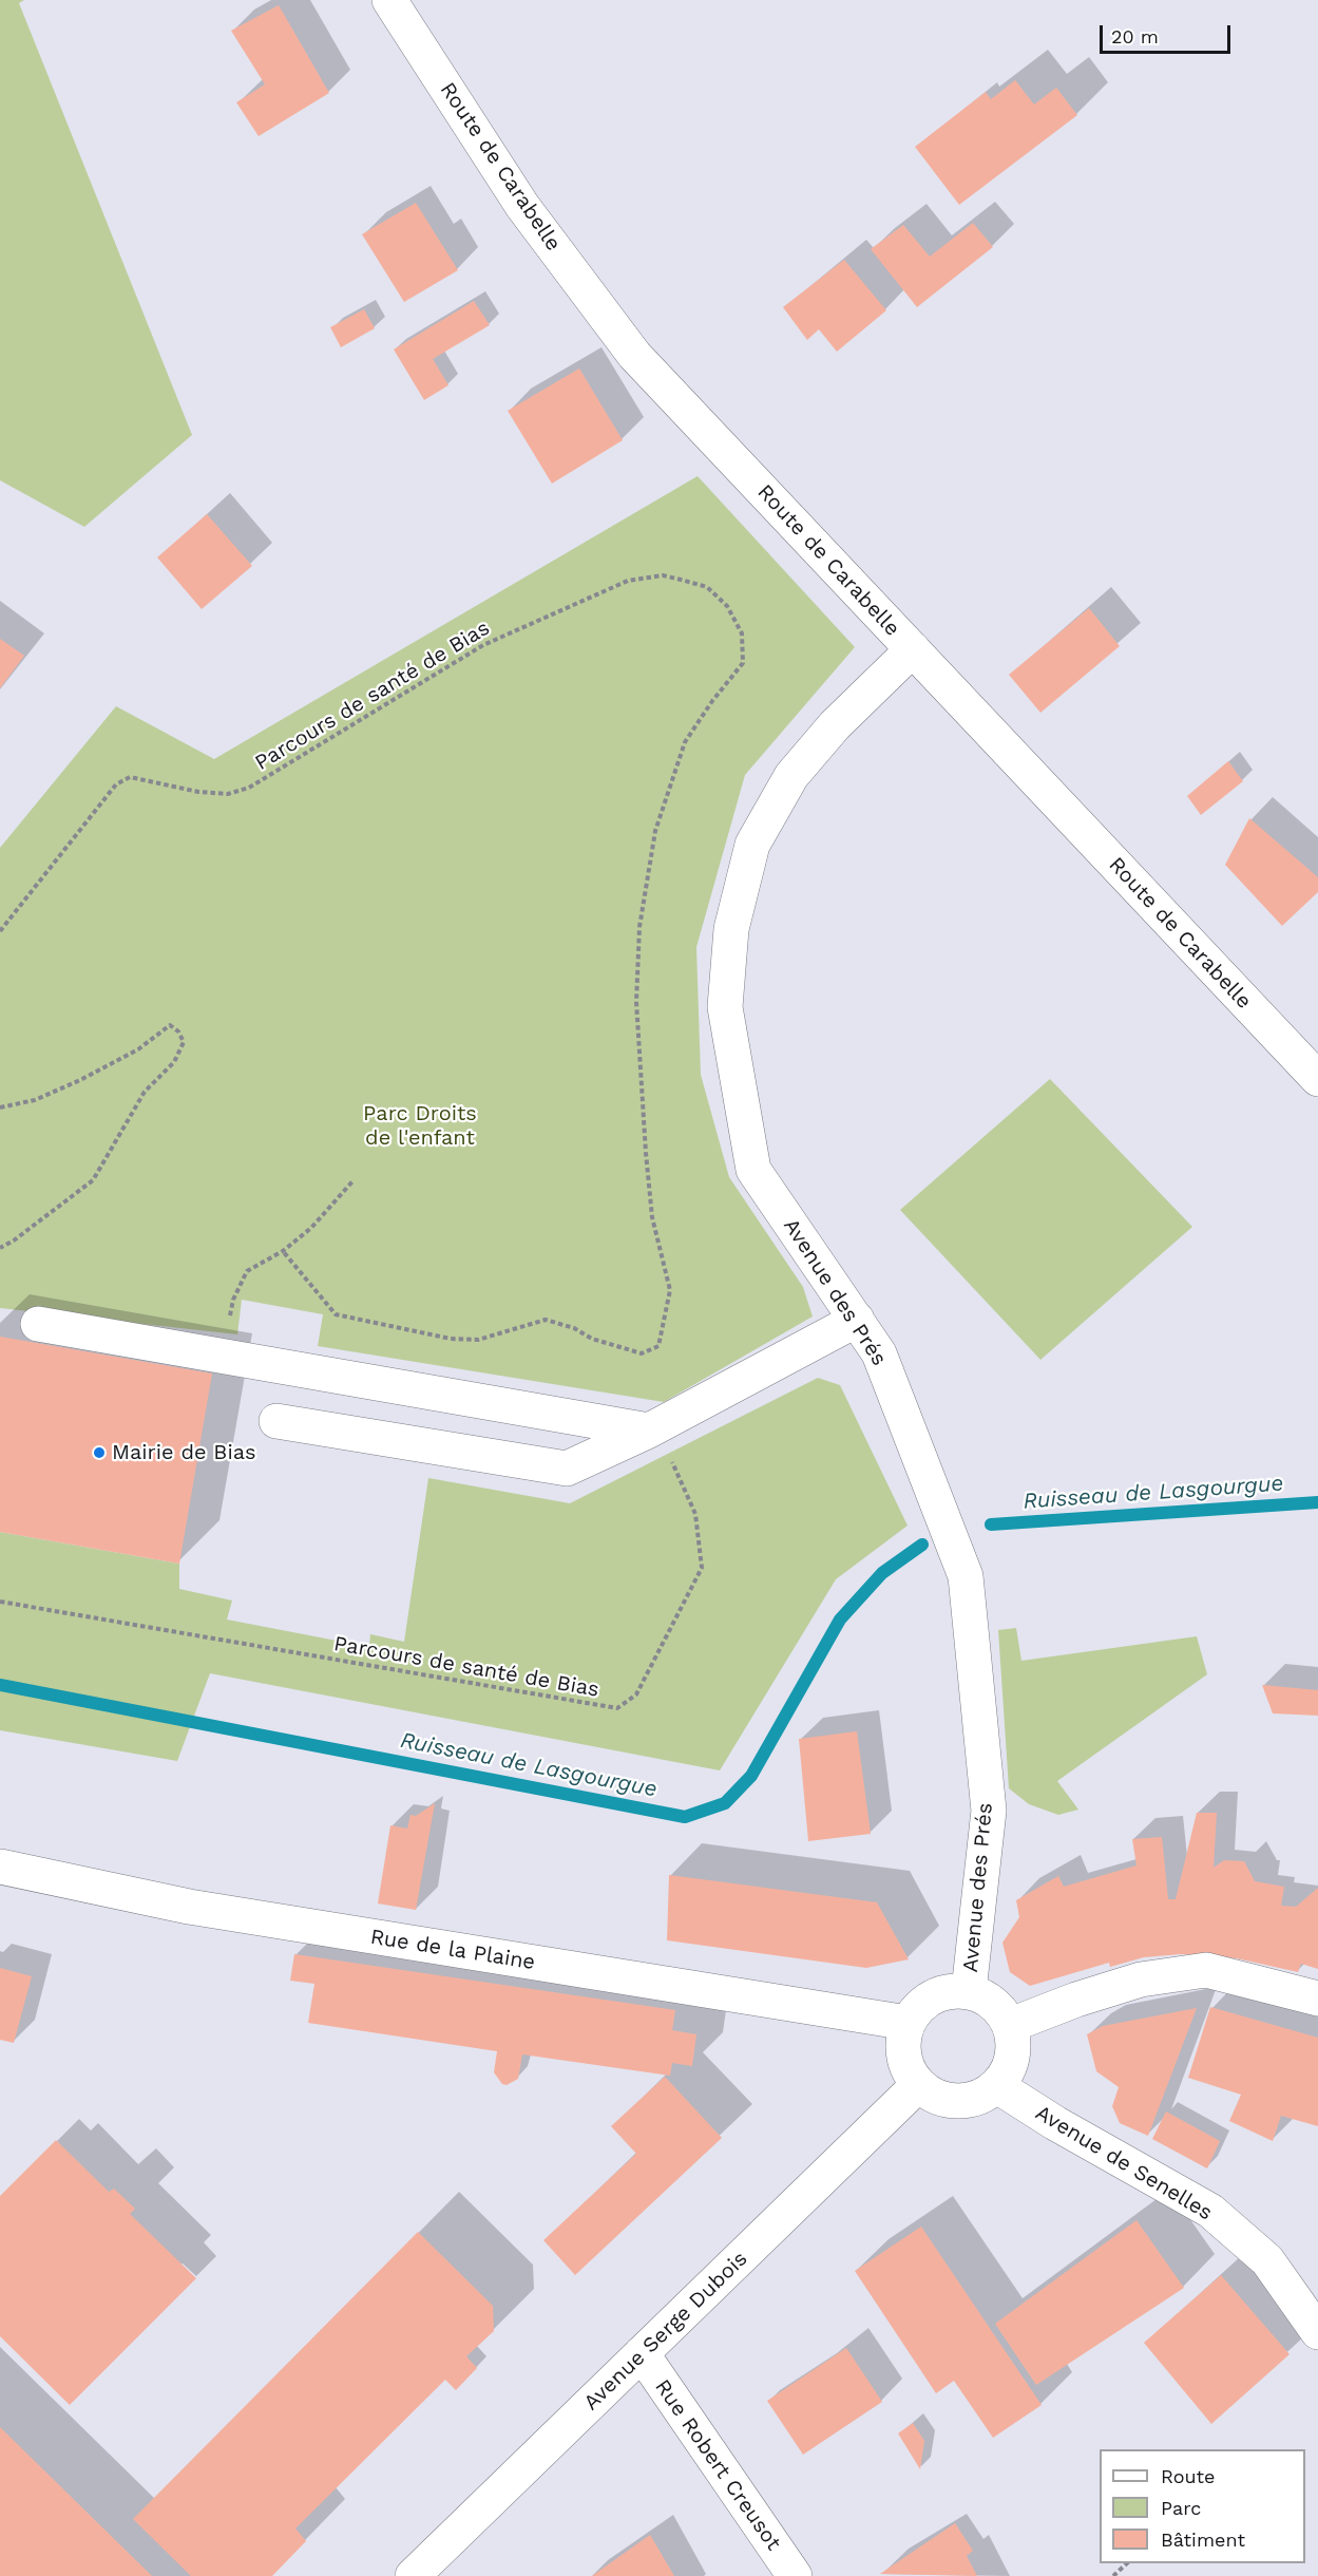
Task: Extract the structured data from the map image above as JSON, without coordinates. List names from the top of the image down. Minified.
{"streets":{"street":["Route de Carabelle","Avenue des Prés","Rue de la Plaine","Avenue de Senelles","Avenue Serge Dubois","Rue Robert Creusot"],"path":["Parcours de santé de Bias"]},"crossings":[["Route de Carabelle","Avenue des Prés"],["Avenue des Prés","Rue de la Plaine"],["Avenue des Prés","Avenue de Senelles"],["Avenue des Prés","Avenue Serge Dubois"],["Rue de la Plaine","Avenue de Senelles"],["Rue de la Plaine","Avenue Serge Dubois"],["Avenue de Senelles","Avenue Serge Dubois"],["Avenue Serge Dubois","Rue Robert Creusot"]],"water":["Ruisseau de Lasgourgue"],"parks":["Parc Droits de l'enfant"],"places":["Mairie de Bias"],"legend":["Route","Parc","Bâtiment"],"scale_bar":"20 m"}
